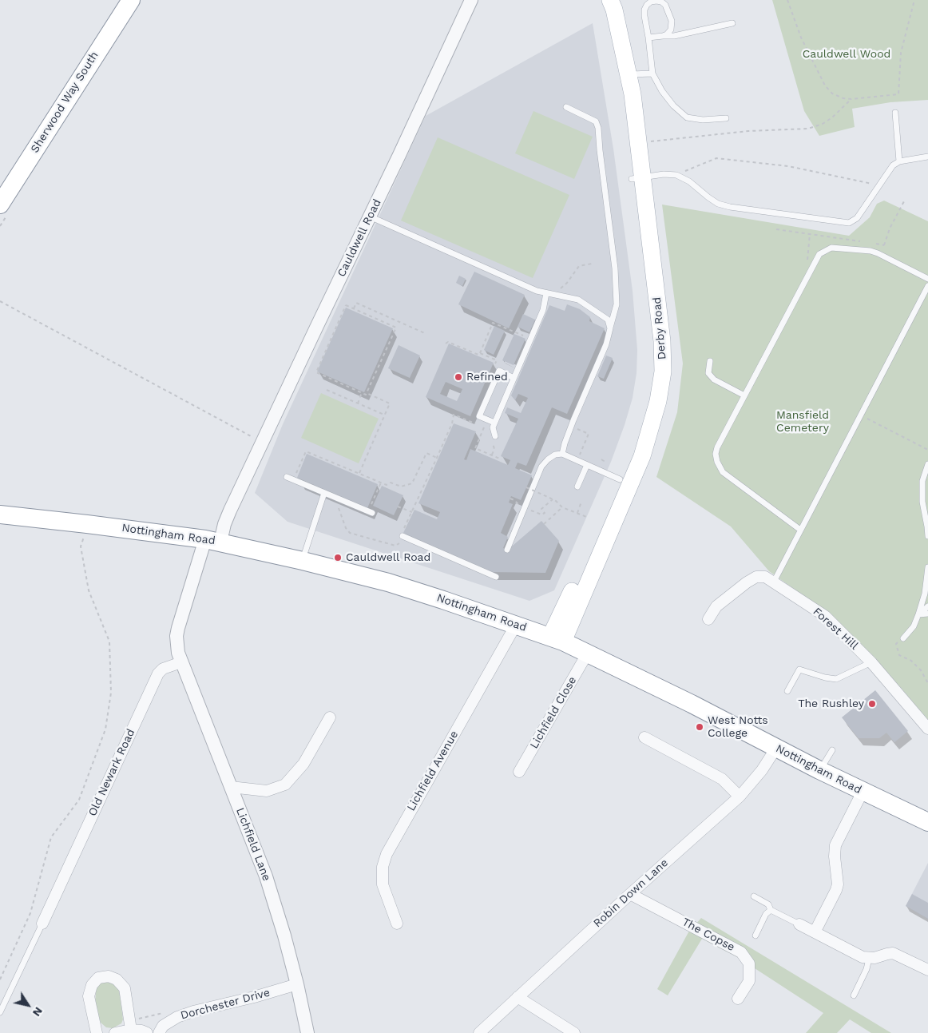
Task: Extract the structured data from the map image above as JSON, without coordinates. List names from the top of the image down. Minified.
{"streets":{"highway":["Sherwood Way South","Nottingham Road"],"main road":["Derby Road"],"street":["Cauldwell Road","Forest Hill","Lichfield Close","Lichfield Avenue","Old Newark Road","Lichfield Lane","Robin Down Lane","The Copse","Dorchester Drive"]},"crossings":[["Cauldwell Road","Nottingham Road"],["Derby Road","Nottingham Road"],["Nottingham Road","Lichfield Close"],["Nottingham Road","Lichfield Avenue"],["Nottingham Road","Robin Down Lane"],["Old Newark Road","Lichfield Lane"],["Lichfield Lane","Dorchester Drive"],["Robin Down Lane","The Copse"]],"parks":["Cauldwell Wood","Mansfield Cemetery"],"places":["Refined","Cauldwell Road","The Rushley","West Notts College"],"north":"bottom right"}
